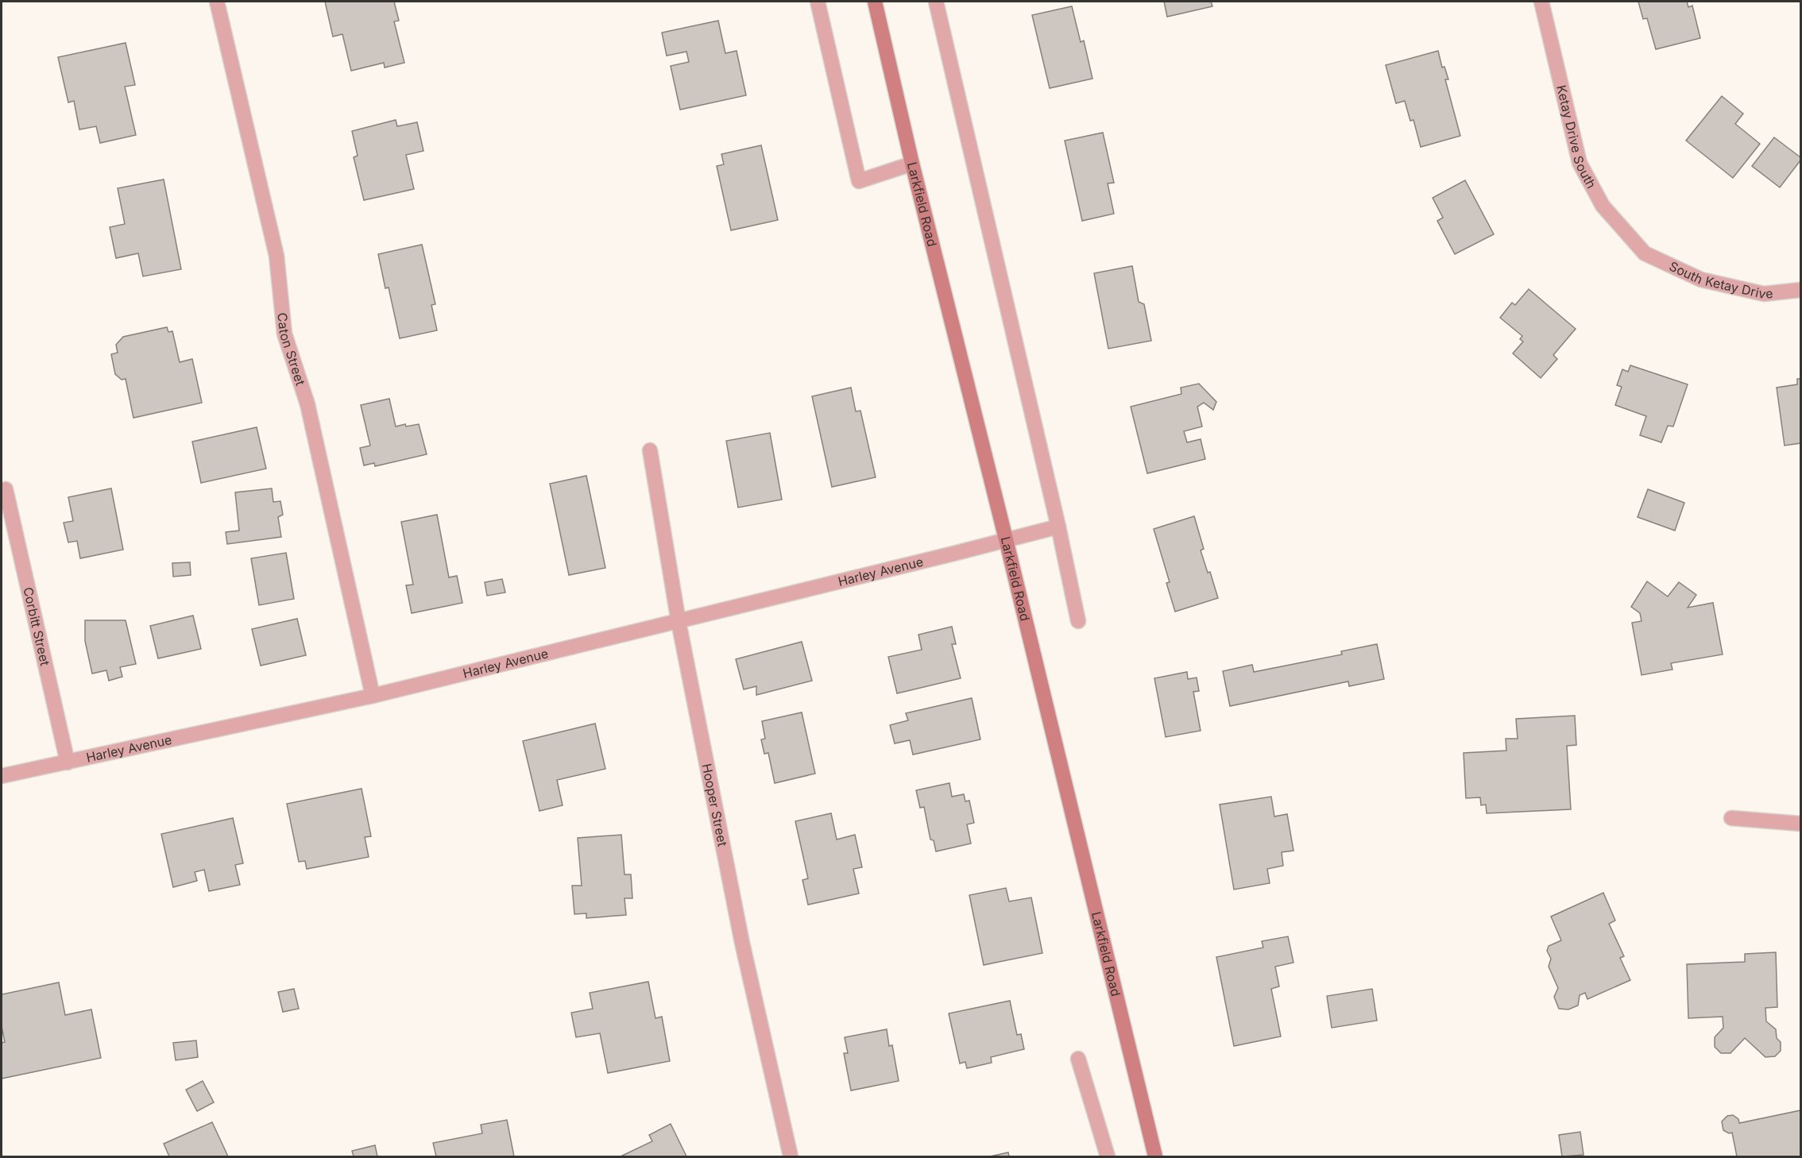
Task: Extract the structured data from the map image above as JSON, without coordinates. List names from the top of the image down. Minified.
{"streets":{"main road":["Larkfield Road"],"street":["Ketay Drive South","South Ketay Drive","Caton Street","Harley Avenue","Corbitt Street","Hooper Street"]},"crossings":[["Ketay Drive South","South Ketay Drive"],["Larkfield Road","Harley Avenue"],["Caton Street","Harley Avenue"],["Harley Avenue","Corbitt Street"],["Harley Avenue","Hooper Street"]]}
